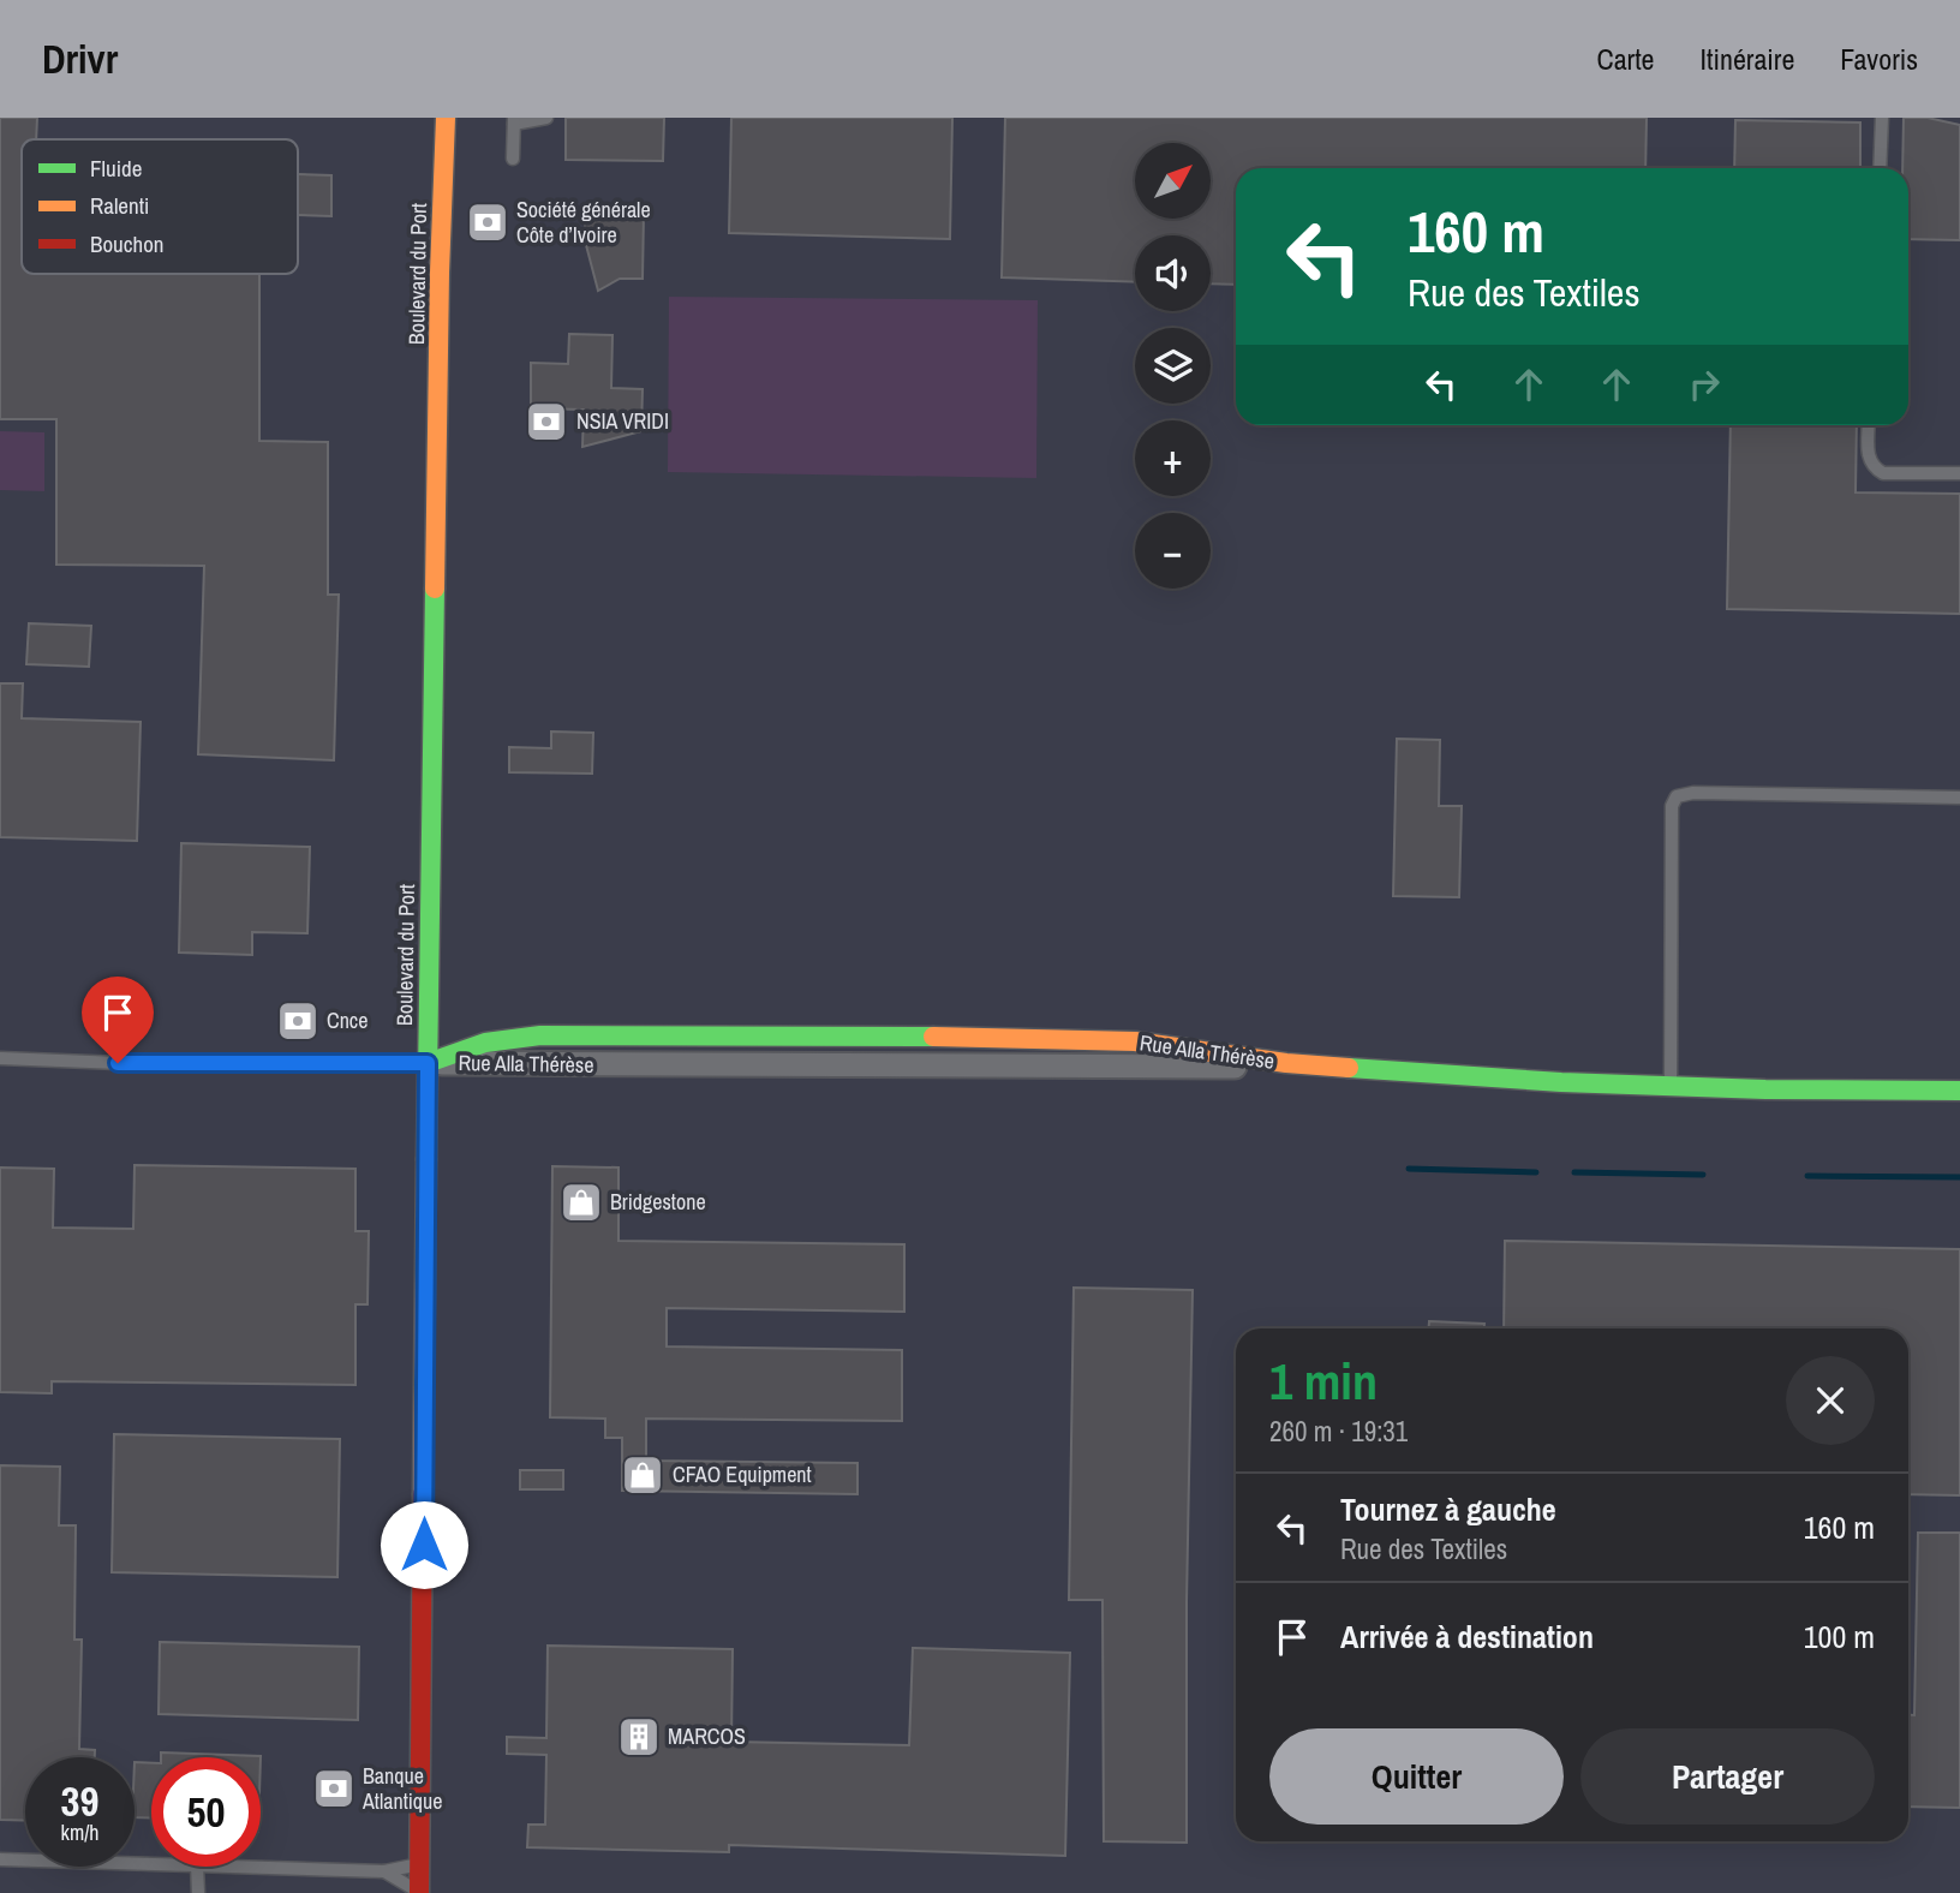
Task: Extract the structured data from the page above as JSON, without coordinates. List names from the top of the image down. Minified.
{"streets":{"main road":["Boulevard du Port","Rue Alla Thérèse"]},"crossings":[["Boulevard du Port","Rue Alla Thérèse"]],"places":{"bank":["Société générale Côte d’Ivoire","NSIA VRIDI","Cnce","Banque Atlantique"],"shop":["Bridgestone","CFAO Equipment"],"building":["MARCOS"]},"legend":["Fluide","Ralenti","Bouchon"],"north":"top right","page":{"header":"Drivr","nav":["Carte","Itinéraire","Favoris"],"map_buttons":["+","−"],"turn":["160 m","Rue des Textiles"],"heading":["1 min","260 m · 19:31"],"list":[{"name":"Tournez à gauche","note":"Rue des Textiles","value":"160 m"},{"name":"Arrivée à destination","value":"100 m"}],"buttons":["Quitter","Partager"],"speed":"39 km/h","limit":"50"}}
